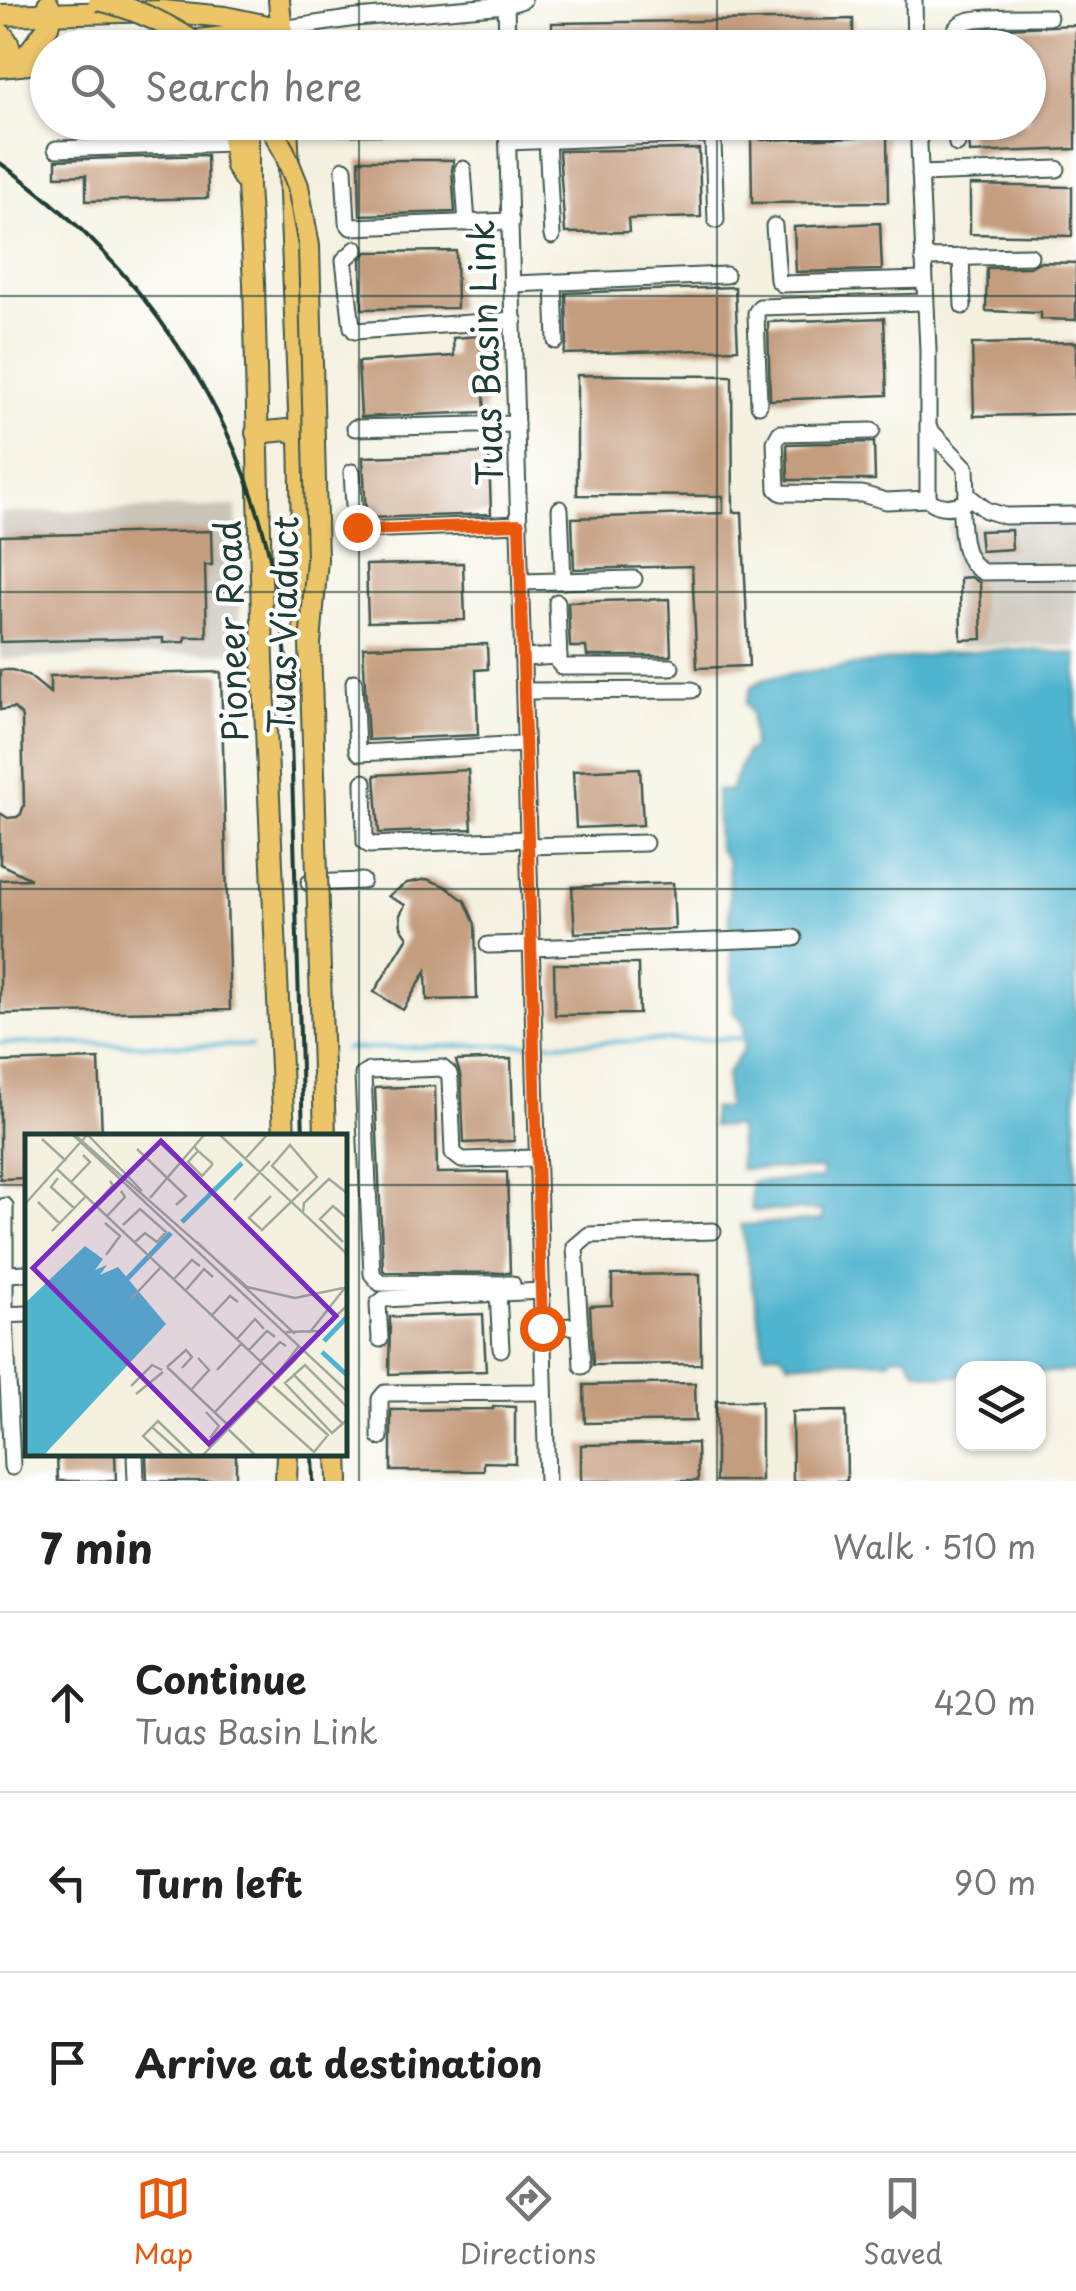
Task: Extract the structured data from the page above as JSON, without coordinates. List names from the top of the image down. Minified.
{"streets":{"main road":["Tuas Viaduct","Pioneer Road"],"street":["Tuas Basin Link"]},"page":{"search":"Search here","heading":["7 min","Walk · 510 m"],"list":[["Continue","Tuas Basin Link","420 m"],["Turn left","90 m"],"Arrive at destination"],"nav":["Map","Directions","Saved"]}}
